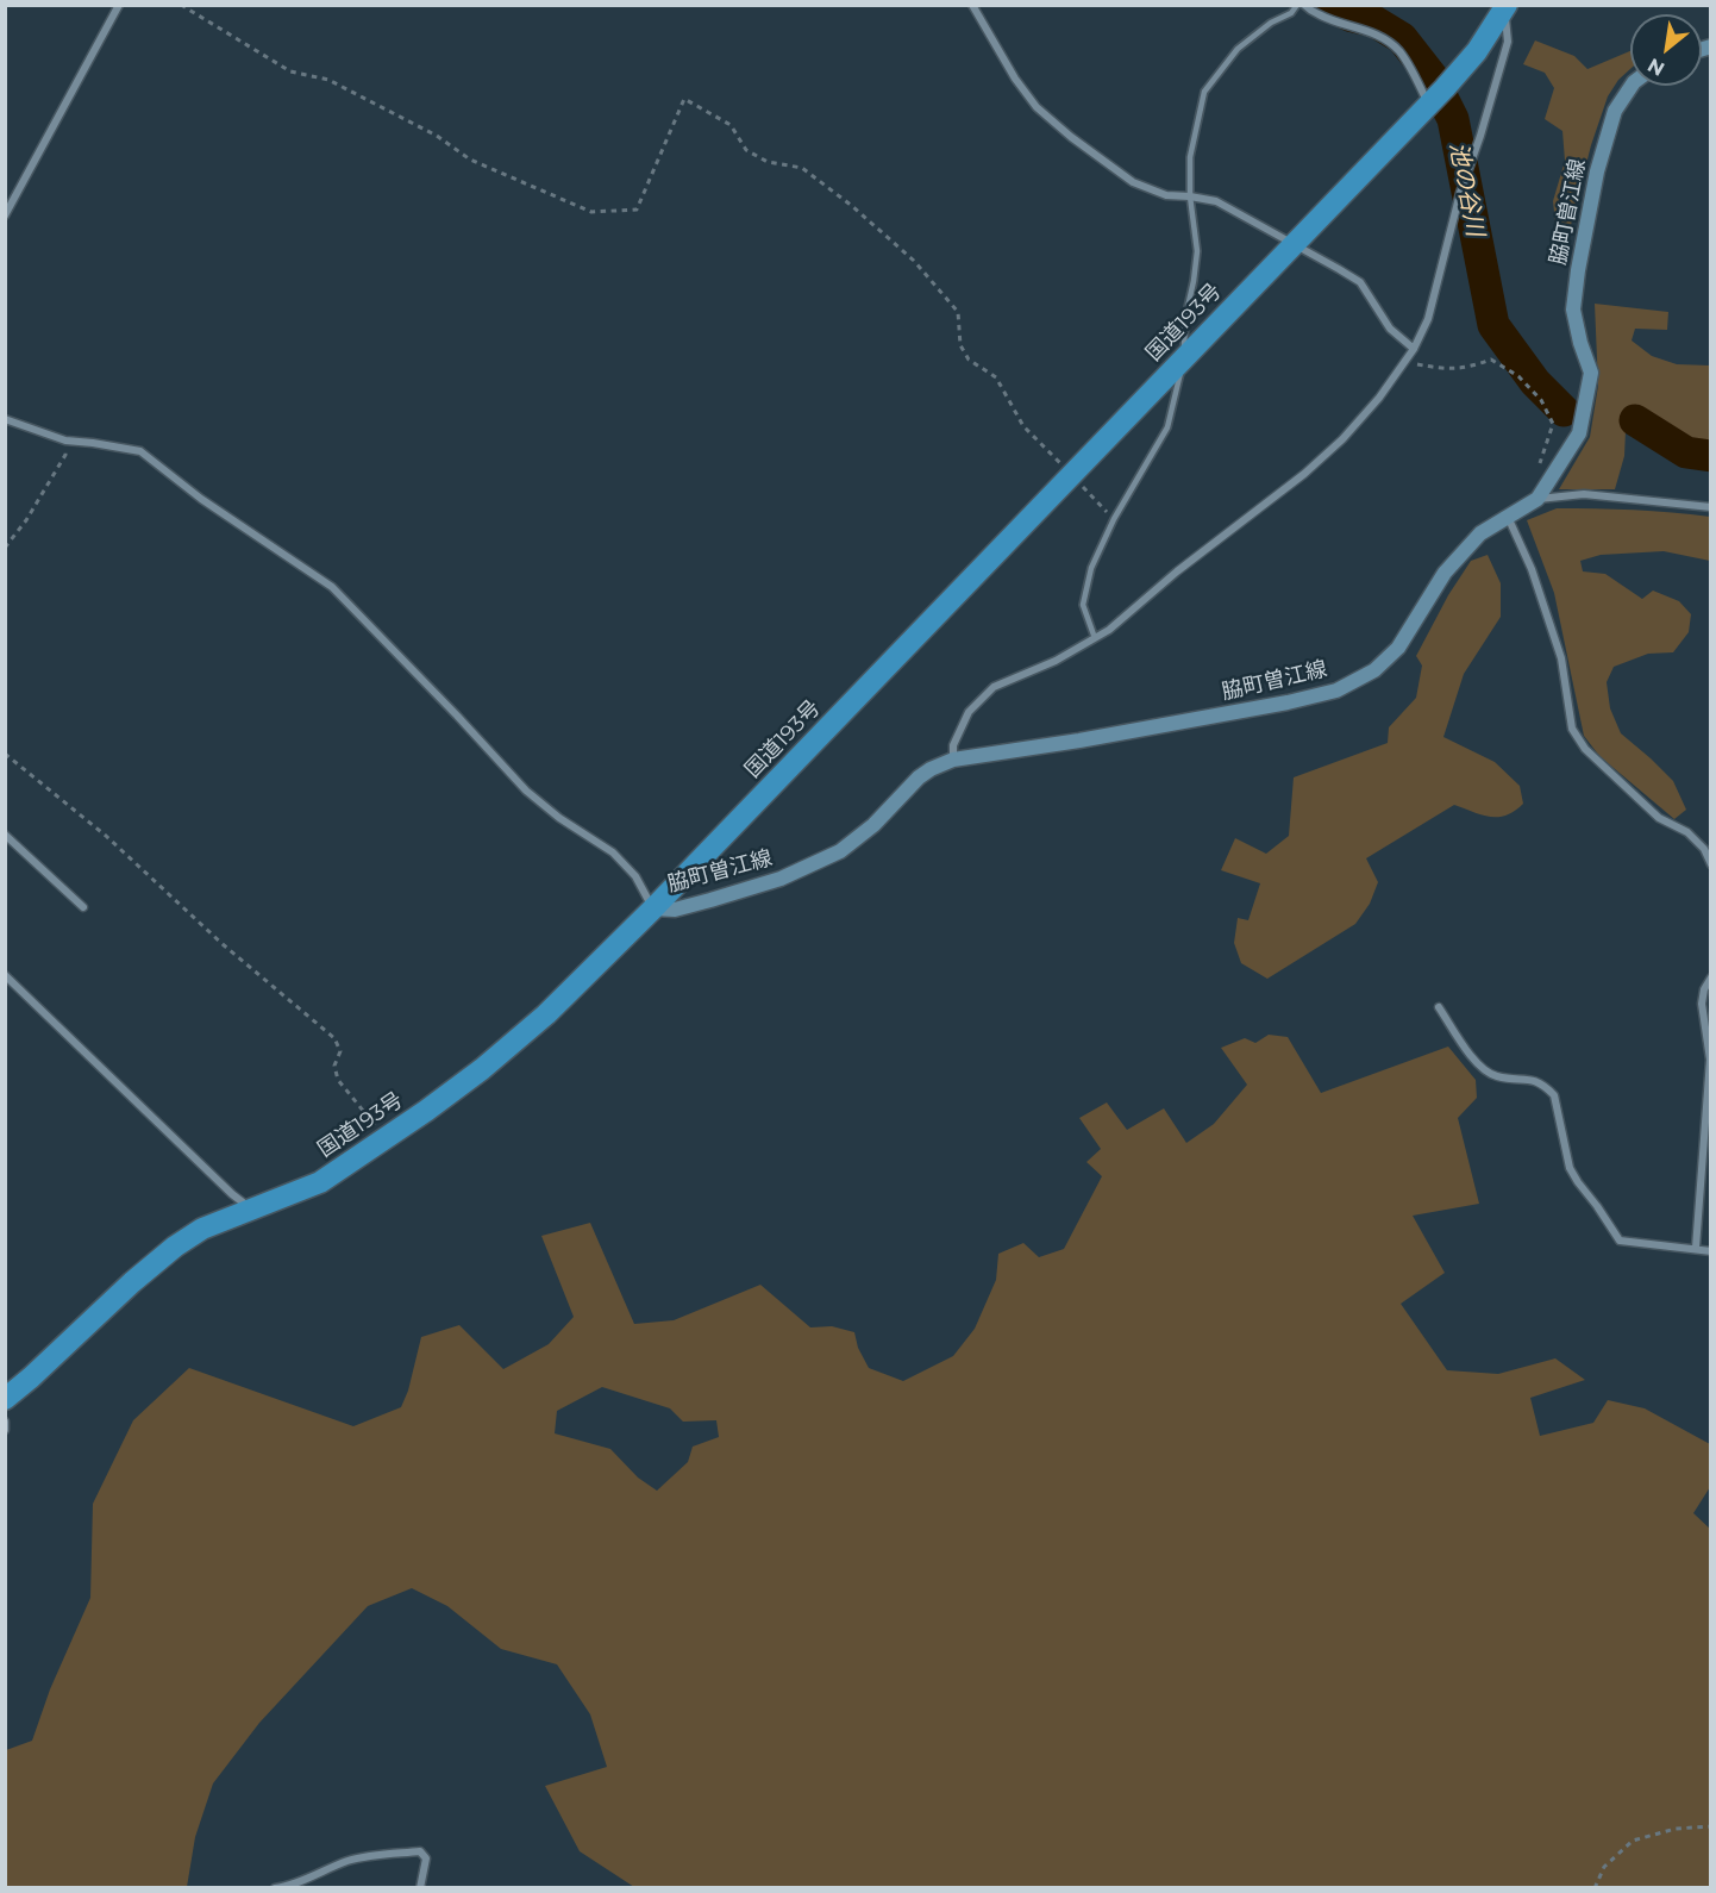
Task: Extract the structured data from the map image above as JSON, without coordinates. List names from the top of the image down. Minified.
{"streets":{"highway":["国道193号"],"main road":["脇町曽江線"]},"crossings":[["脇町曽江線","国道193号"]],"water":["池の谷川"],"north":"bottom left"}
